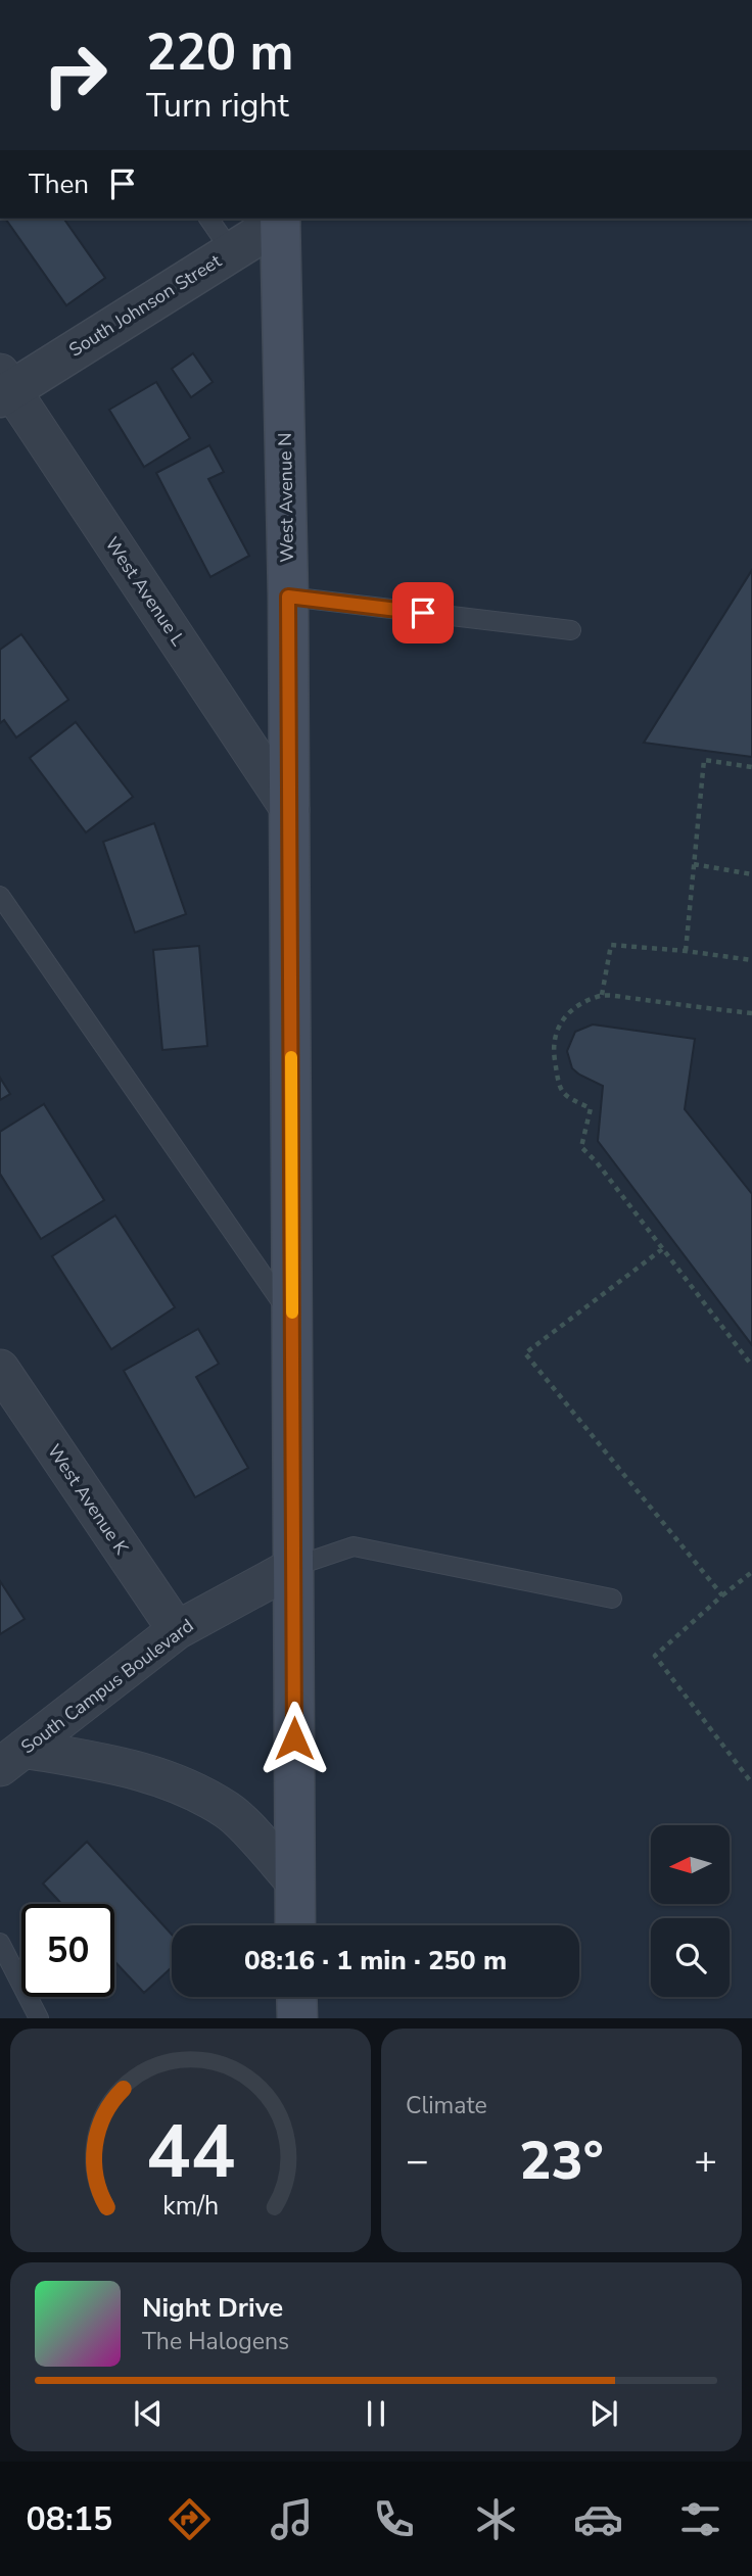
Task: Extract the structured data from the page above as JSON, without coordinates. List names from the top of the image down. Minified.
{"streets":{"main road":["West Avenue N"],"street":["South Johnson Street","West Avenue L","West Avenue K","South Campus Boulevard"]},"crossings":[["South Johnson Street","West Avenue N"],["South Johnson Street","West Avenue L"],["West Avenue N","West Avenue L"],["West Avenue N","South Campus Boulevard"],["West Avenue K","South Campus Boulevard"]],"north":"left","page":{"turn":["220 m","Turn right"],"then":"Then","limit":"50","trip":"08:16 · 1 min · 250 m","tile":"Climate","heat":["−","23°","+"],"song":["Night Drive","The Halogens"],"tabs":"08:15","gauge":["44","km/h"]}}
